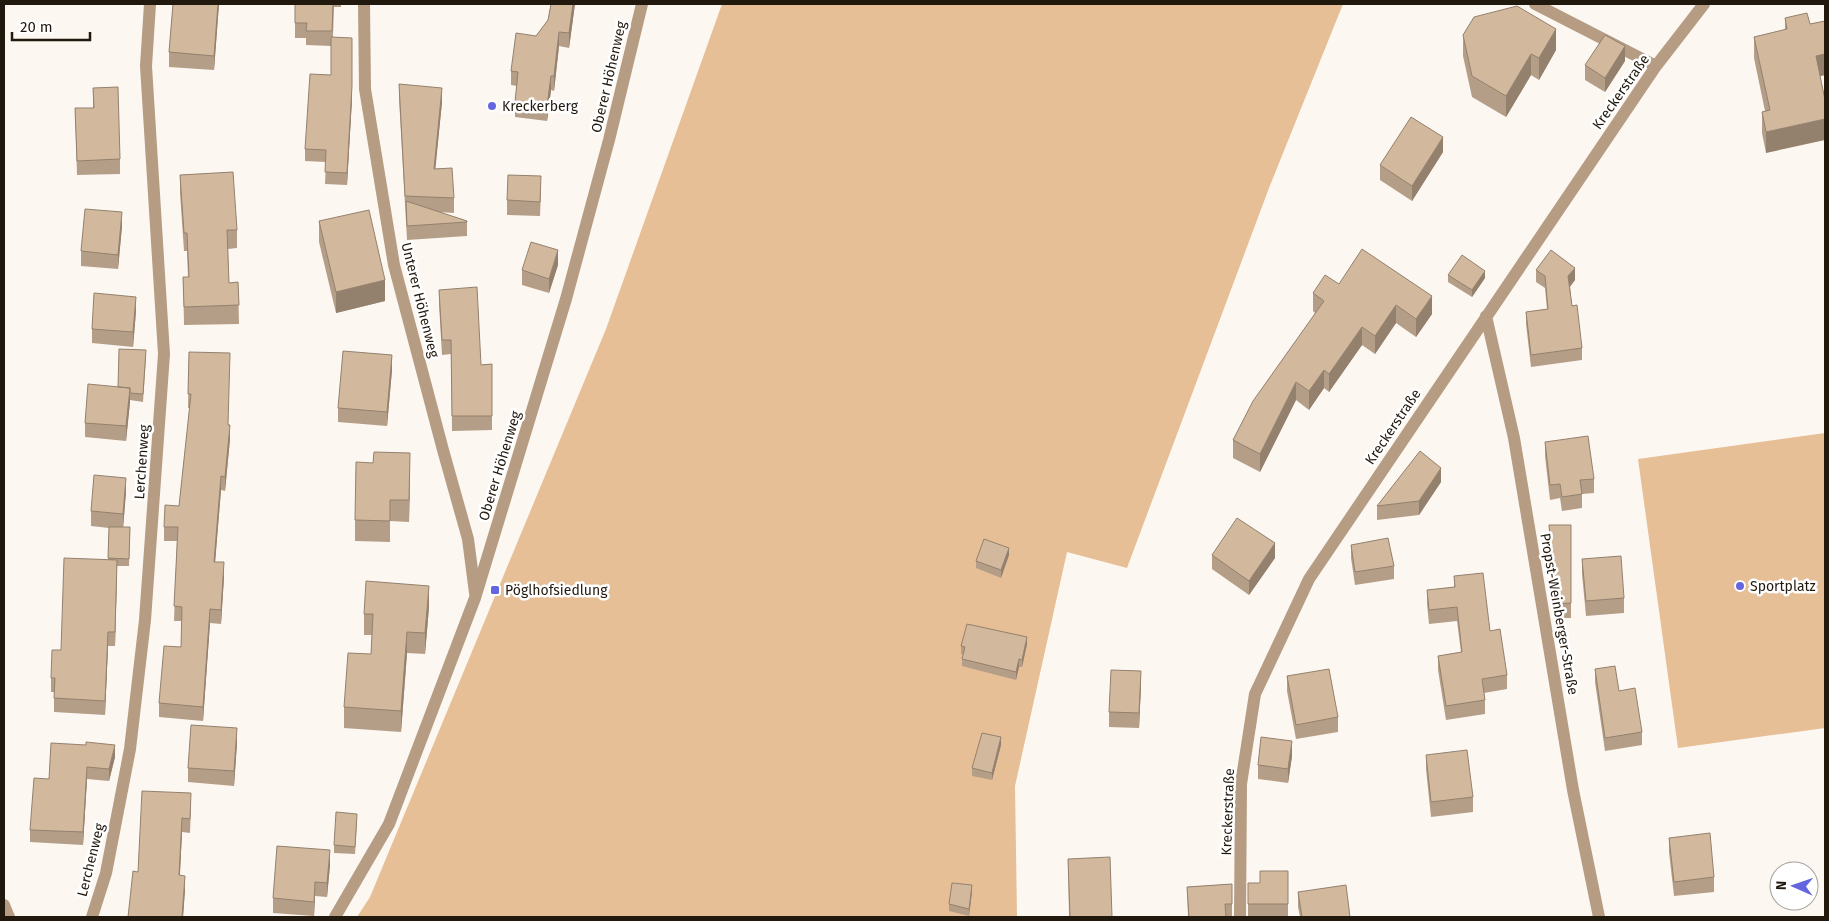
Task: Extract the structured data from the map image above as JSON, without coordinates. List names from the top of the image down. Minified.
{"streets":{"street":["Oberer Höhenweg","Kreckerstraße","Unterer Höhenweg","Lerchenweg","Propst-Weinberger-Straße"]},"crossings":[["Oberer Höhenweg","Unterer Höhenweg"],["Kreckerstraße","Propst-Weinberger-Straße"]],"places":{"other":["Kreckerberg","Sportplatz"],"transit":["Pöglhofsiedlung"]},"scale_bar":"20 m","north":"left"}
